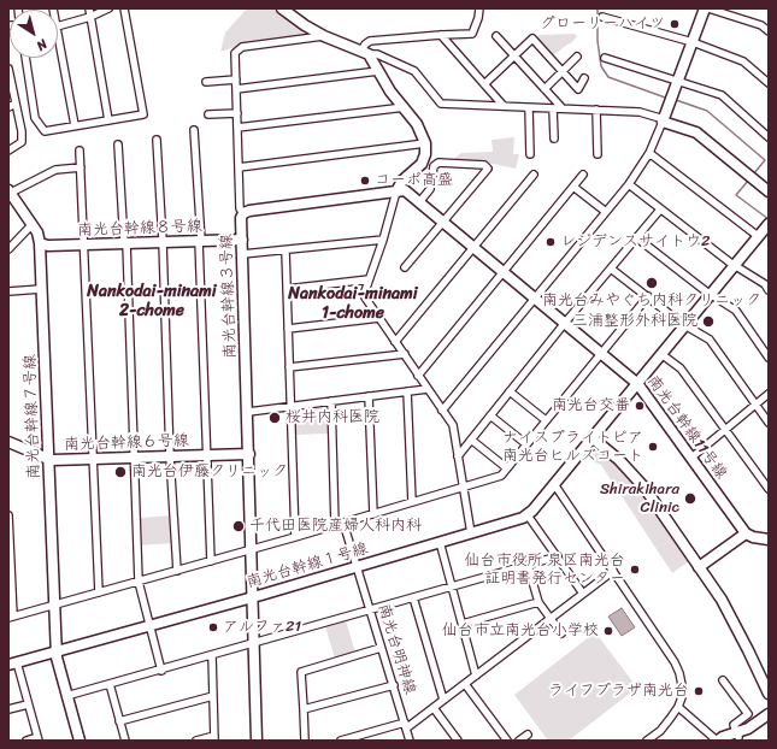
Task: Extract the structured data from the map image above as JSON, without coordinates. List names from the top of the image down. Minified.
{"streets":{"street":["南光台幹線８号線","南光台幹線３号線","南光台幹線７号線","南光台幹線11号線","南光台幹線６号線","南光台幹線１号線","南光台明神線"]},"crossings":[["南光台幹線８号線","南光台幹線３号線"],["南光台幹線８号線","南光台幹線７号線"],["南光台幹線３号線","南光台幹線11号線"],["南光台幹線３号線","南光台幹線６号線"],["南光台幹線３号線","南光台幹線１号線"],["南光台幹線７号線","南光台幹線６号線"],["南光台幹線７号線","南光台幹線１号線"],["南光台幹線１号線","南光台明神線"]],"districts":["Nankodai-minami 2-chome","Nankodai-minami 1-chome"],"places":["グローリーハイツ","コーポ高盛","レジデンスサイトウ2","南光台みやぐち内科クリニック","三浦整形外科医院","南光台交番","桜井内科医院","ナイスブライトピア 南光台ヒルズコート","南光台伊藤クリニック","Shirakihara Clinic","千代田医院産婦人科内科","仙台市役所 泉区南光台 証明書発行センター","アルファ21","仙台市立南光台小学校","ライフプラザ南光台"],"north":"bottom right"}
